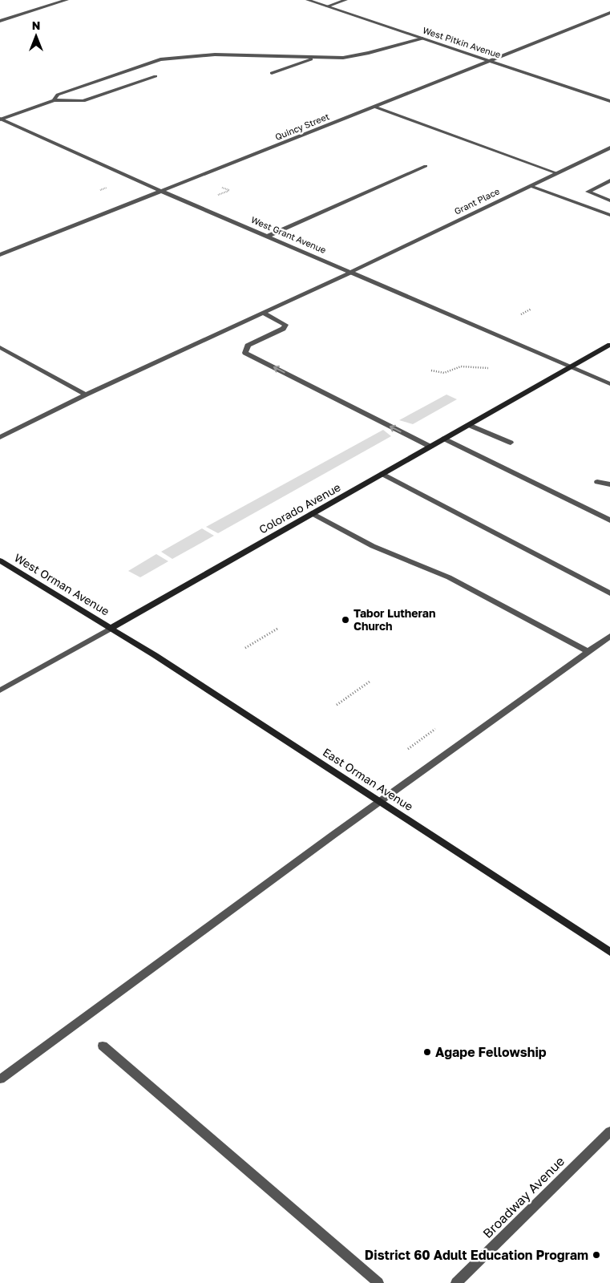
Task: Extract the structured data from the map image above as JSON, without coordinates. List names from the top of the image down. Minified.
{"streets":{"street":["West Pitkin Avenue","Quincy Street","Grant Place","West Grant Avenue","Colorado Avenue","West Orman Avenue","East Orman Avenue","Broadway Avenue"]},"crossings":[["West Pitkin Avenue","Quincy Street"],["Quincy Street","West Grant Avenue"],["Grant Place","West Grant Avenue"],["West Grant Avenue","Colorado Avenue"],["Colorado Avenue","West Orman Avenue"],["Colorado Avenue","East Orman Avenue"],["West Orman Avenue","East Orman Avenue"]],"places":["Tabor Lutheran Church","Agape Fellowship","District 60 Adult Education Program"],"north":"top"}
